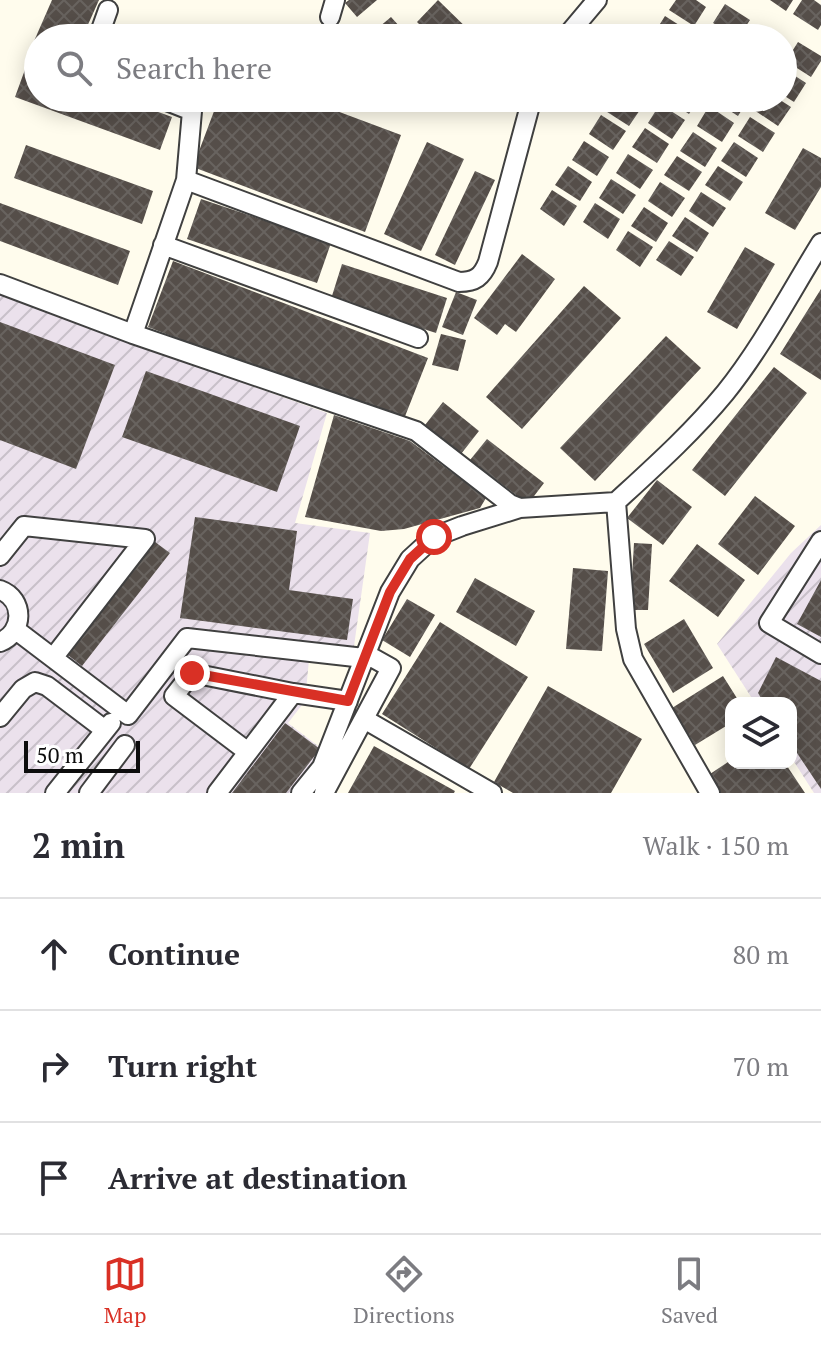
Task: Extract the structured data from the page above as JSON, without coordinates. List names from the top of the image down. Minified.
{"scale_bar":"50 m","page":{"search":"Search here","scale":"50 m","heading":["2 min","Walk · 150 m"],"list":[["Continue","80 m"],["Turn right","70 m"],"Arrive at destination"],"nav":["Map","Directions","Saved"]}}
